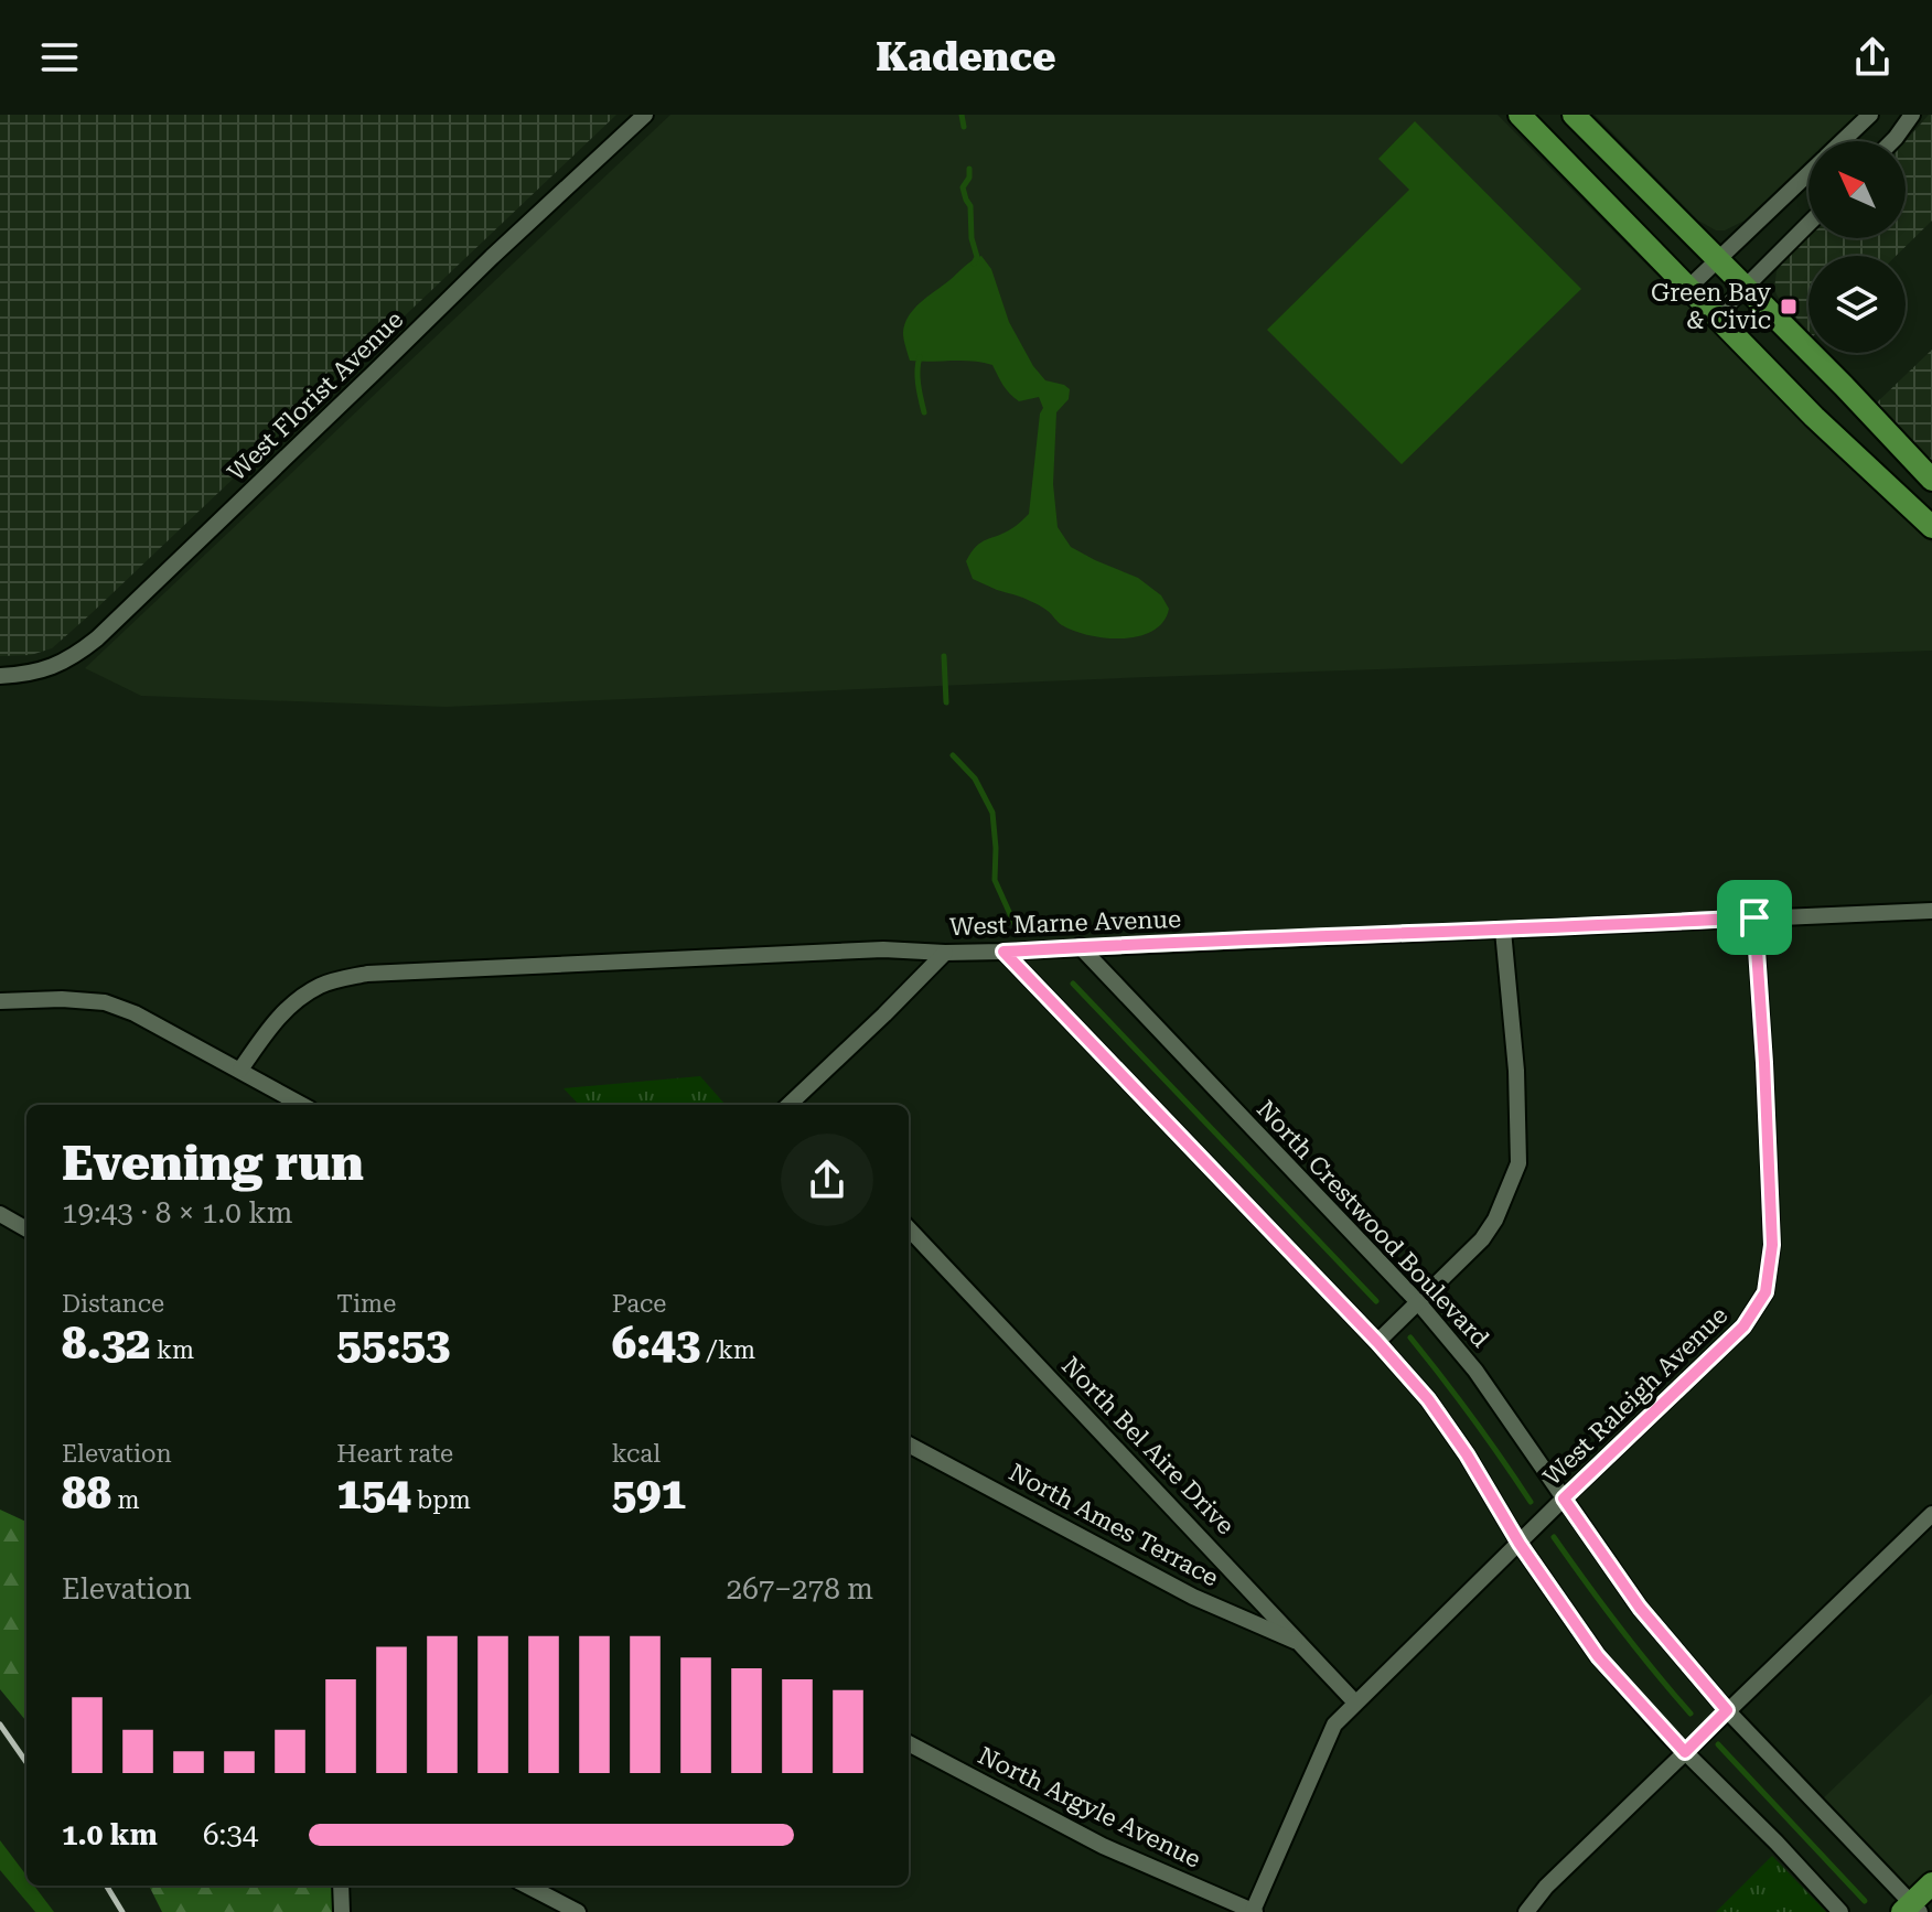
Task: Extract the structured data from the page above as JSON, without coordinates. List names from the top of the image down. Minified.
{"streets":{"street":["West Florist Avenue","West Marne Avenue","North Crestwood Boulevard","West Raleigh Avenue","North Bel Aire Drive","North Ames Terrace","North Argyle Avenue"]},"crossings":[["West Marne Avenue","North Crestwood Boulevard"],["West Marne Avenue","West Raleigh Avenue"],["North Crestwood Boulevard","West Raleigh Avenue"],["West Raleigh Avenue","North Bel Aire Drive"],["West Raleigh Avenue","North Argyle Avenue"],["North Bel Aire Drive","North Ames Terrace"]],"places":{"transit":["Green Bay & Civic"]},"north":"top left","page":{"header":"Kadence","heading":["Evening run","19:43 · 8 × 1.0 km"],"stats":[["Distance","8.32 km"],["Time","55:53"],["Pace","6:43 /km"],["Elevation","88 m"],["Heart rate","154 bpm"],["kcal","591"]],"chart":["Elevation","267–278 m"],"list":[{"name":"1.0 km","note":"6:34"}]}}
